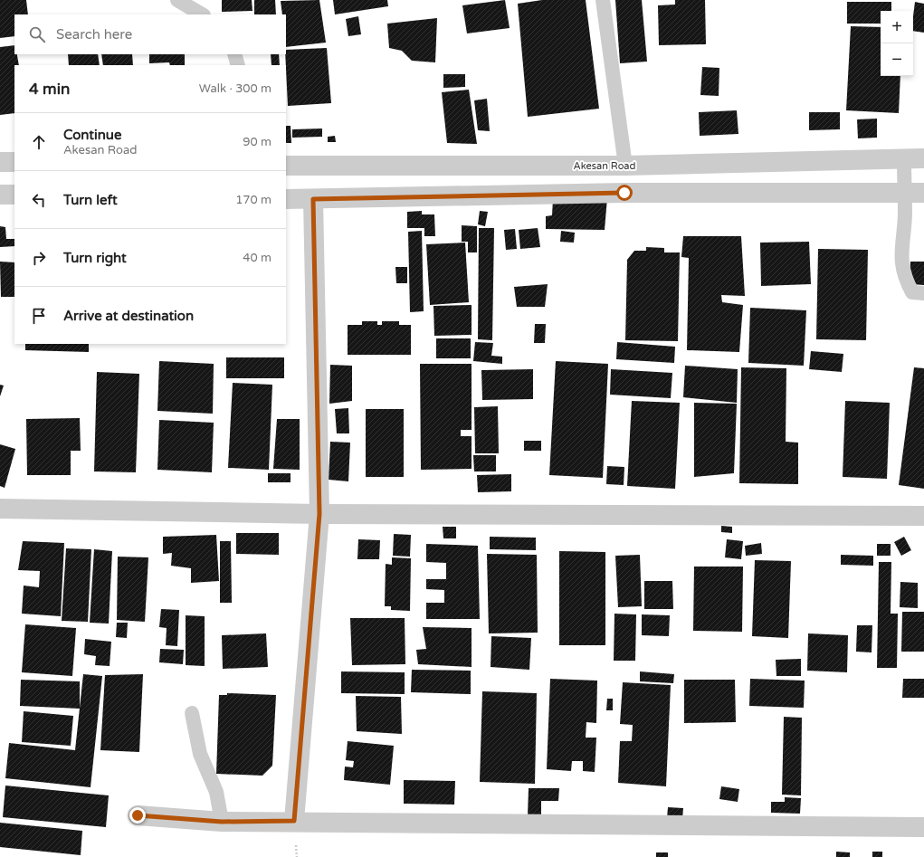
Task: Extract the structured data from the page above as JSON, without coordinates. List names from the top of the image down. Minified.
{"streets":{"street":["Akesan Road"]},"page":{"map_buttons":["+","−"],"search":"Search here","heading":["4 min","Walk · 300 m"],"list":[["Continue","Akesan Road","90 m"],["Turn left","170 m"],["Turn right","40 m"],"Arrive at destination"]}}
